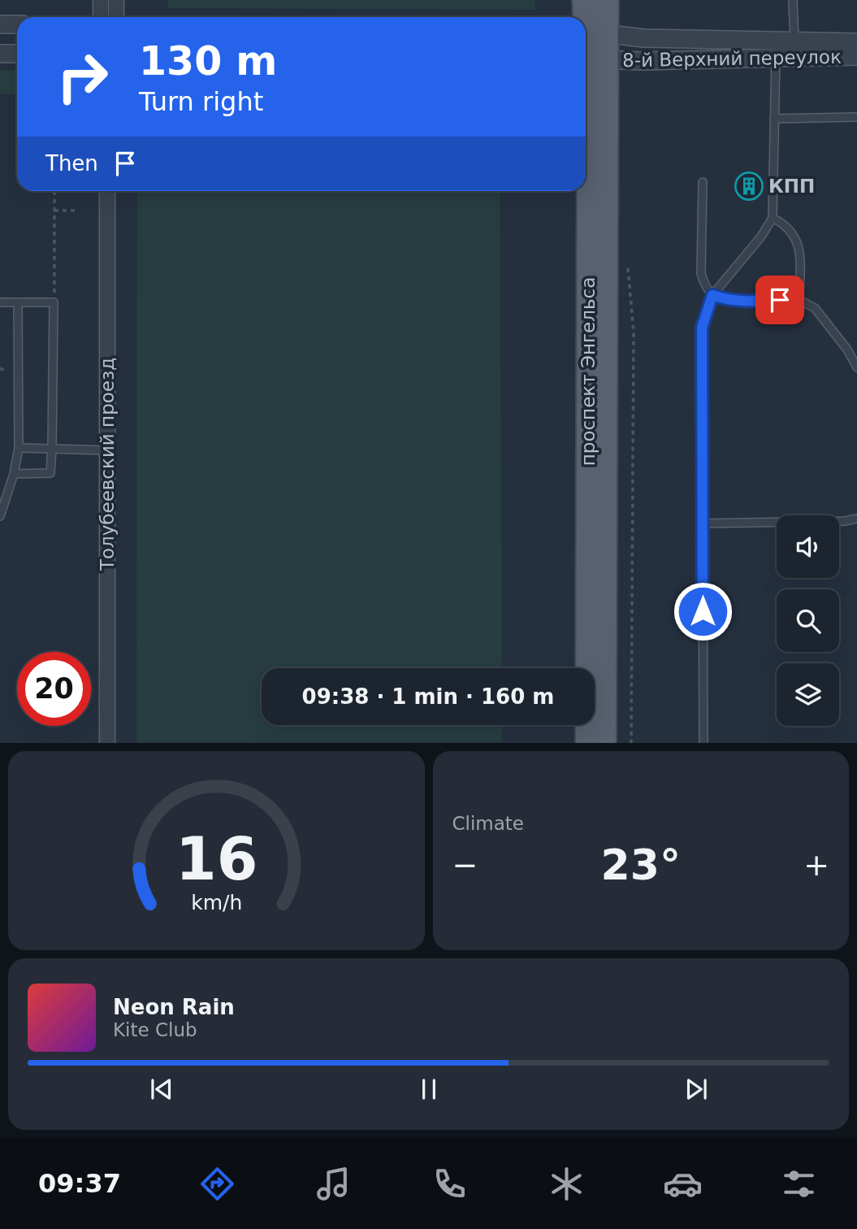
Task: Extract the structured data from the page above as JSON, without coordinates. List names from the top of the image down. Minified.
{"streets":{"main road":["проспект Энгельса"],"street":["8-й Верхний переулок","Толубеевский проезд"]},"crossings":[["8-й Верхний переулок","проспект Энгельса"]],"places":{"building":["КПП"]},"page":{"turn":["130 m","Turn right"],"then":"Then","limit":"20","trip":"09:38 · 1 min · 160 m","tile":"Climate","heat":["−","23°","+"],"song":["Neon Rain","Kite Club"],"tabs":"09:37","gauge":["16","km/h"]}}
